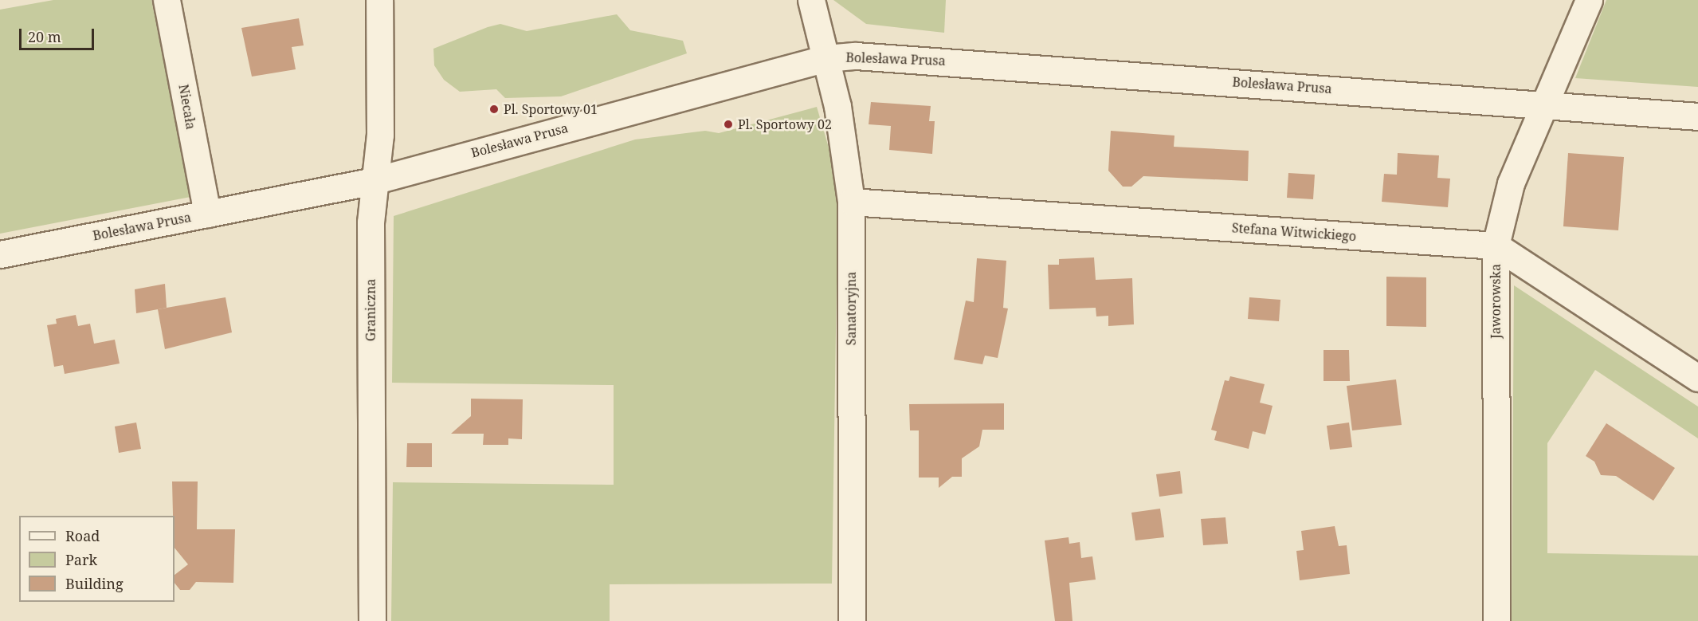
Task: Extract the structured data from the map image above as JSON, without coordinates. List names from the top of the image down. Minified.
{"streets":{"street":["Bolesława Prusa","Niecała","Stefana Witwickiego","Jaworowska","Sanatoryjna","Graniczna"]},"crossings":[["Bolesława Prusa","Niecała"],["Bolesława Prusa","Jaworowska"],["Bolesława Prusa","Sanatoryjna"],["Bolesława Prusa","Graniczna"],["Stefana Witwickiego","Jaworowska"],["Stefana Witwickiego","Sanatoryjna"]],"places":["Pl. Sportowy 01","Pl. Sportowy 02"],"legend":["Road","Park","Building"],"scale_bar":"20 m"}
